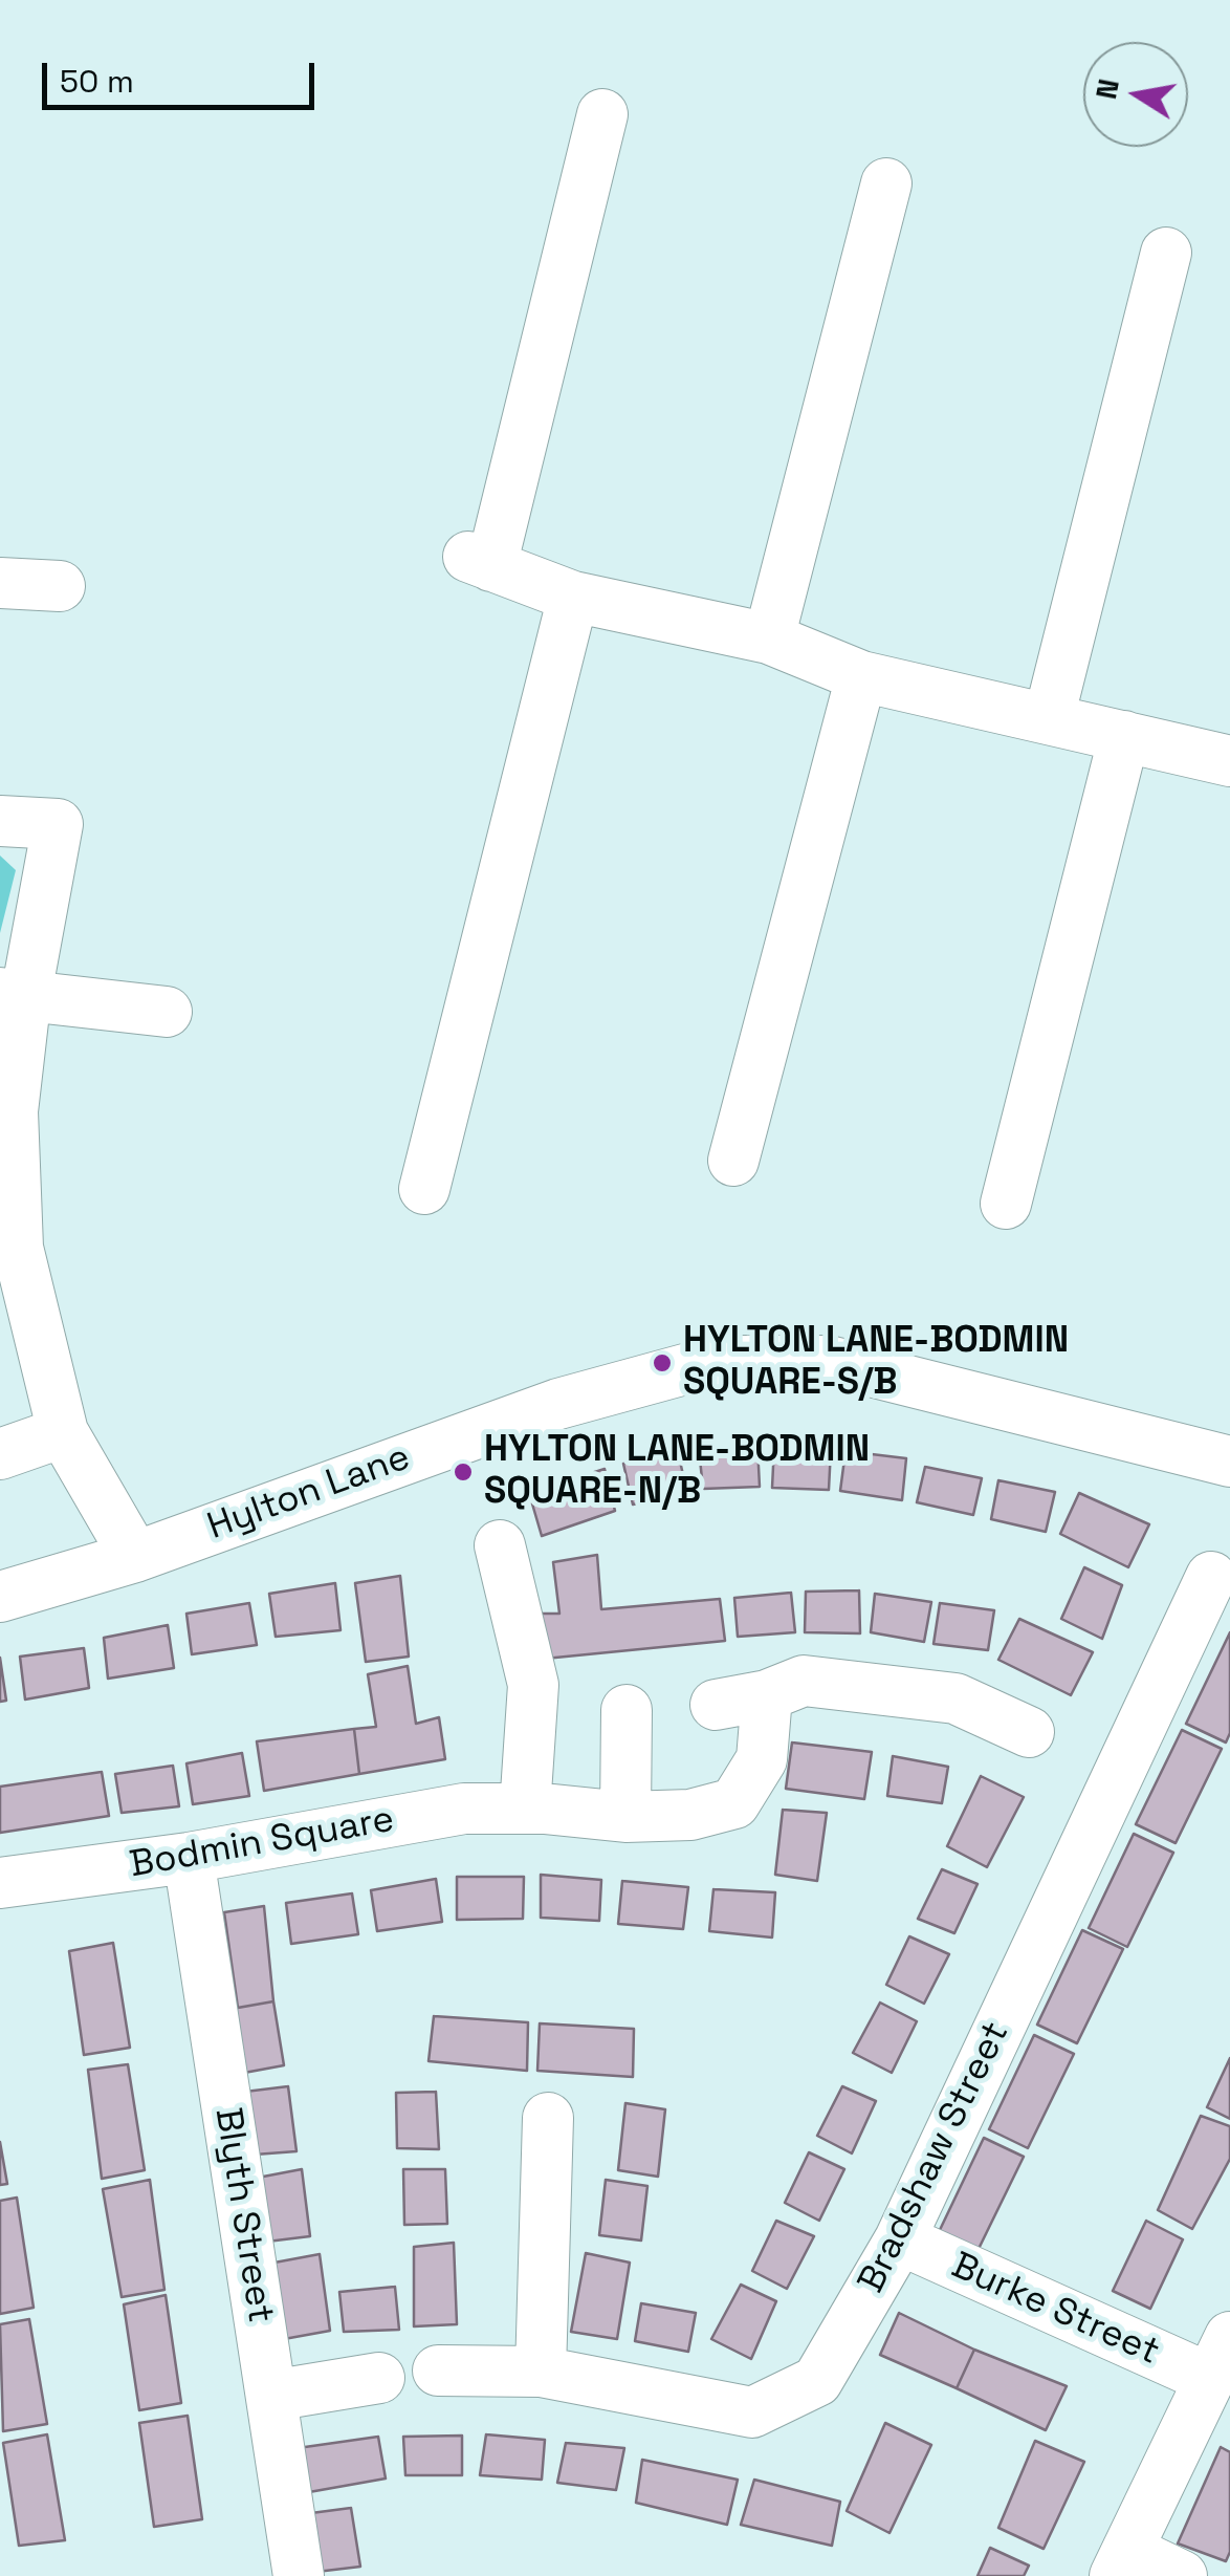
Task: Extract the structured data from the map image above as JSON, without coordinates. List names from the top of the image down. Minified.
{"streets":{"street":["Hylton Lane","Bodmin Square","Bradshaw Street","Blyth Street","Burke Street"]},"crossings":[["Bodmin Square","Blyth Street"],["Bradshaw Street","Burke Street"]],"places":["HYLTON LANE-BODMIN SQUARE-S/B","HYLTON LANE-BODMIN SQUARE-N/B"],"scale_bar":"50 m","north":"left"}
